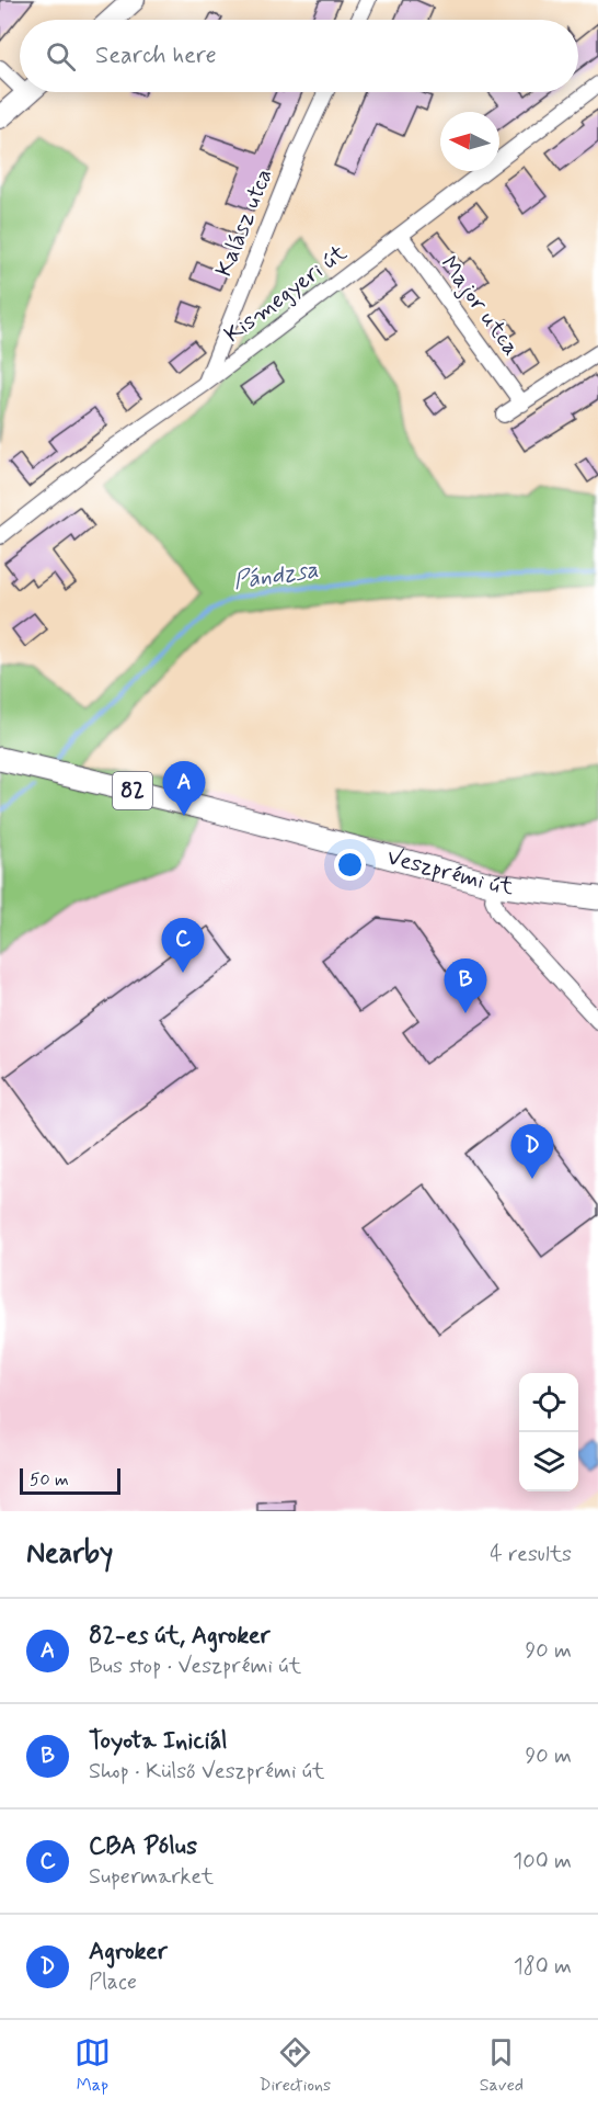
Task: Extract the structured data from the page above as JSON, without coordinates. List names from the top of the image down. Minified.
{"streets":{"main road":["82","Veszprémi út"],"street":["Kalász utca","Kismegyeri út","Major utca"]},"crossings":[["Kalász utca","Kismegyeri út"],["Kismegyeri út","Major utca"]],"water":["Pándzsa"],"scale_bar":"50 m","north":"left","page":{"search":"Search here","pins":["A","C","B","D"],"scale":"50 m","heading":["Nearby","4 results"],"list":[{"mark":"A","name":"82-es út, Agroker","note":"Bus stop · Veszprémi út","value":"90 m"},{"mark":"B","name":"Toyota Iniciál","note":"Shop · Külső Veszprémi út","value":"90 m"},{"mark":"C","name":"CBA Pólus","note":"Supermarket","value":"100 m"},{"mark":"D","name":"Agroker","note":"Place","value":"180 m"}],"nav":["Map","Directions","Saved"]}}
